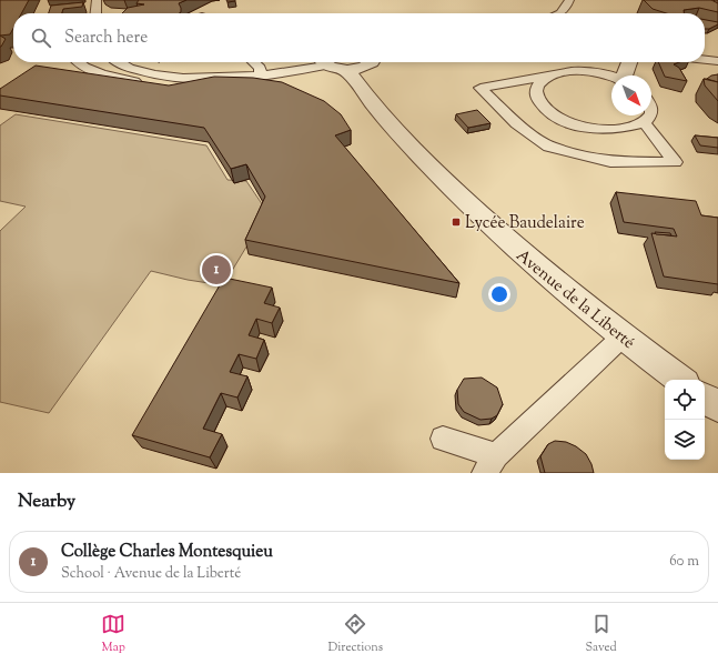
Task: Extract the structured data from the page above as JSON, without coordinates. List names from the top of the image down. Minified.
{"streets":{"street":["Avenue de la Liberté"]},"places":{"transit":["Lycée Baudelaire"]},"north":"bottom right","page":{"search":"Search here","pins":"1","heading":"Nearby","list":[{"mark":"1","name":"Collège Charles Montesquieu","note":"School · Avenue de la Liberté","value":"60 m"}],"nav":["Map","Directions","Saved"]}}
